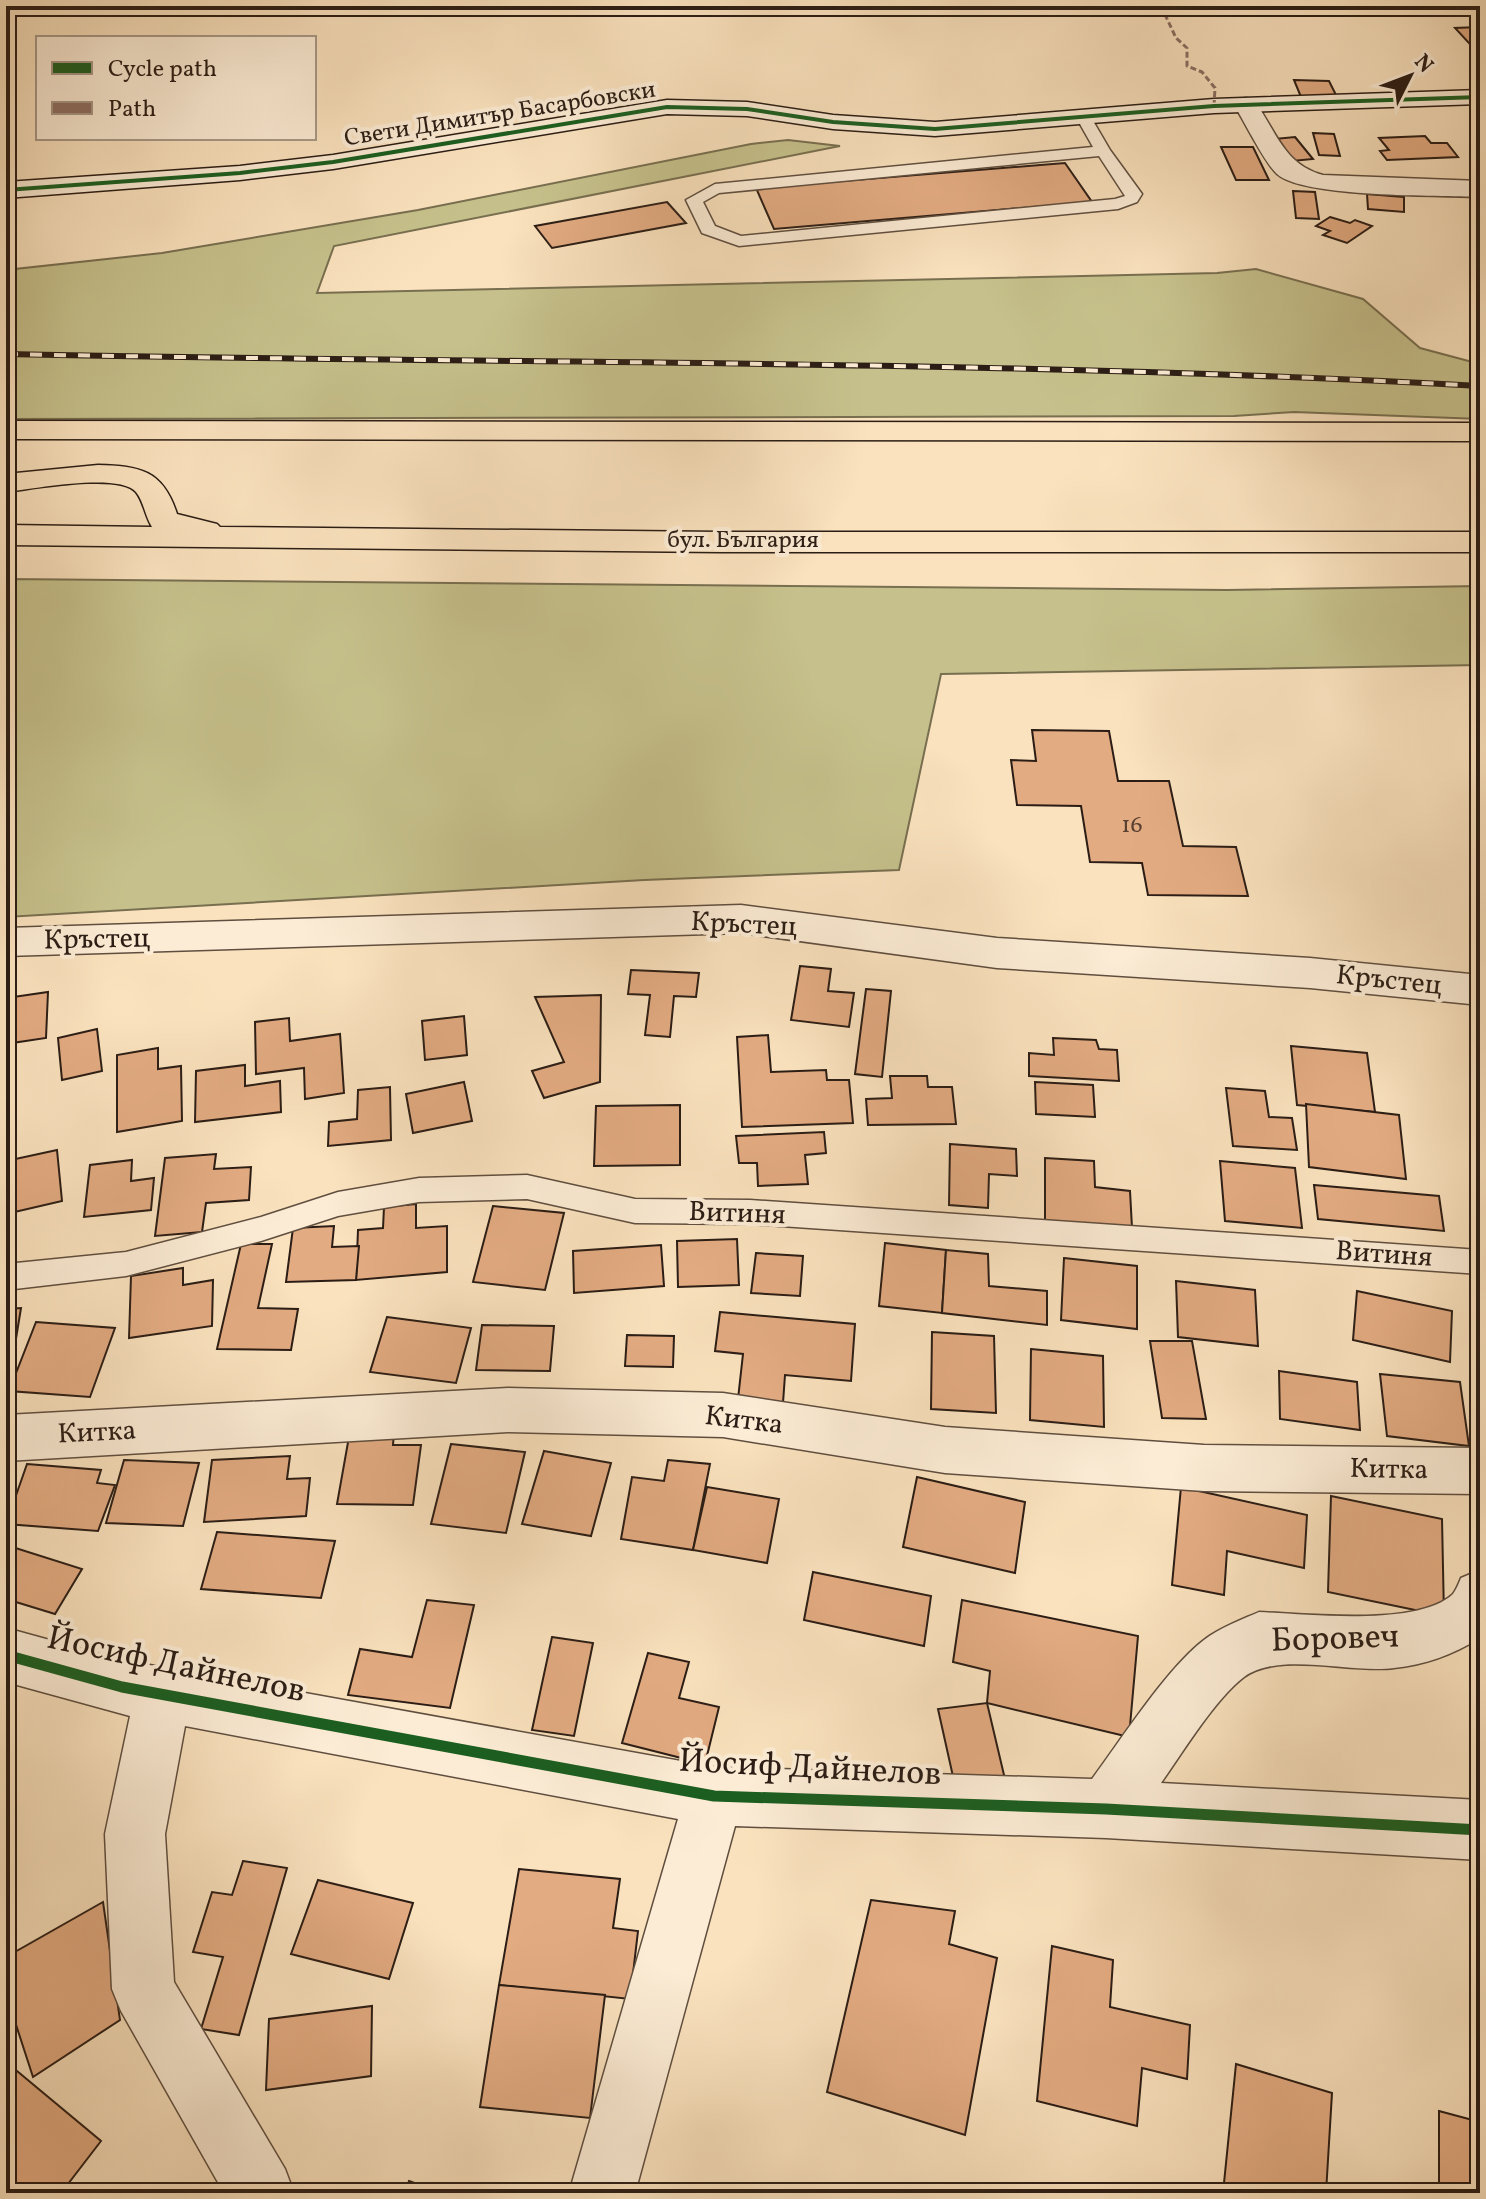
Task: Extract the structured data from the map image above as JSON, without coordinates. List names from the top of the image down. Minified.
{"streets":{"highway":["бул. България"],"street":["Свети Димитър Басарбовски","Кръстец","Китка","Боровеч","Йосиф Дайнелов"],"lane":["Витиня"]},"crossings":[["Боровеч","Йосиф Дайнелов"]],"house_numbers":["16"],"legend":["Cycle path","Path"],"north":"top right"}
